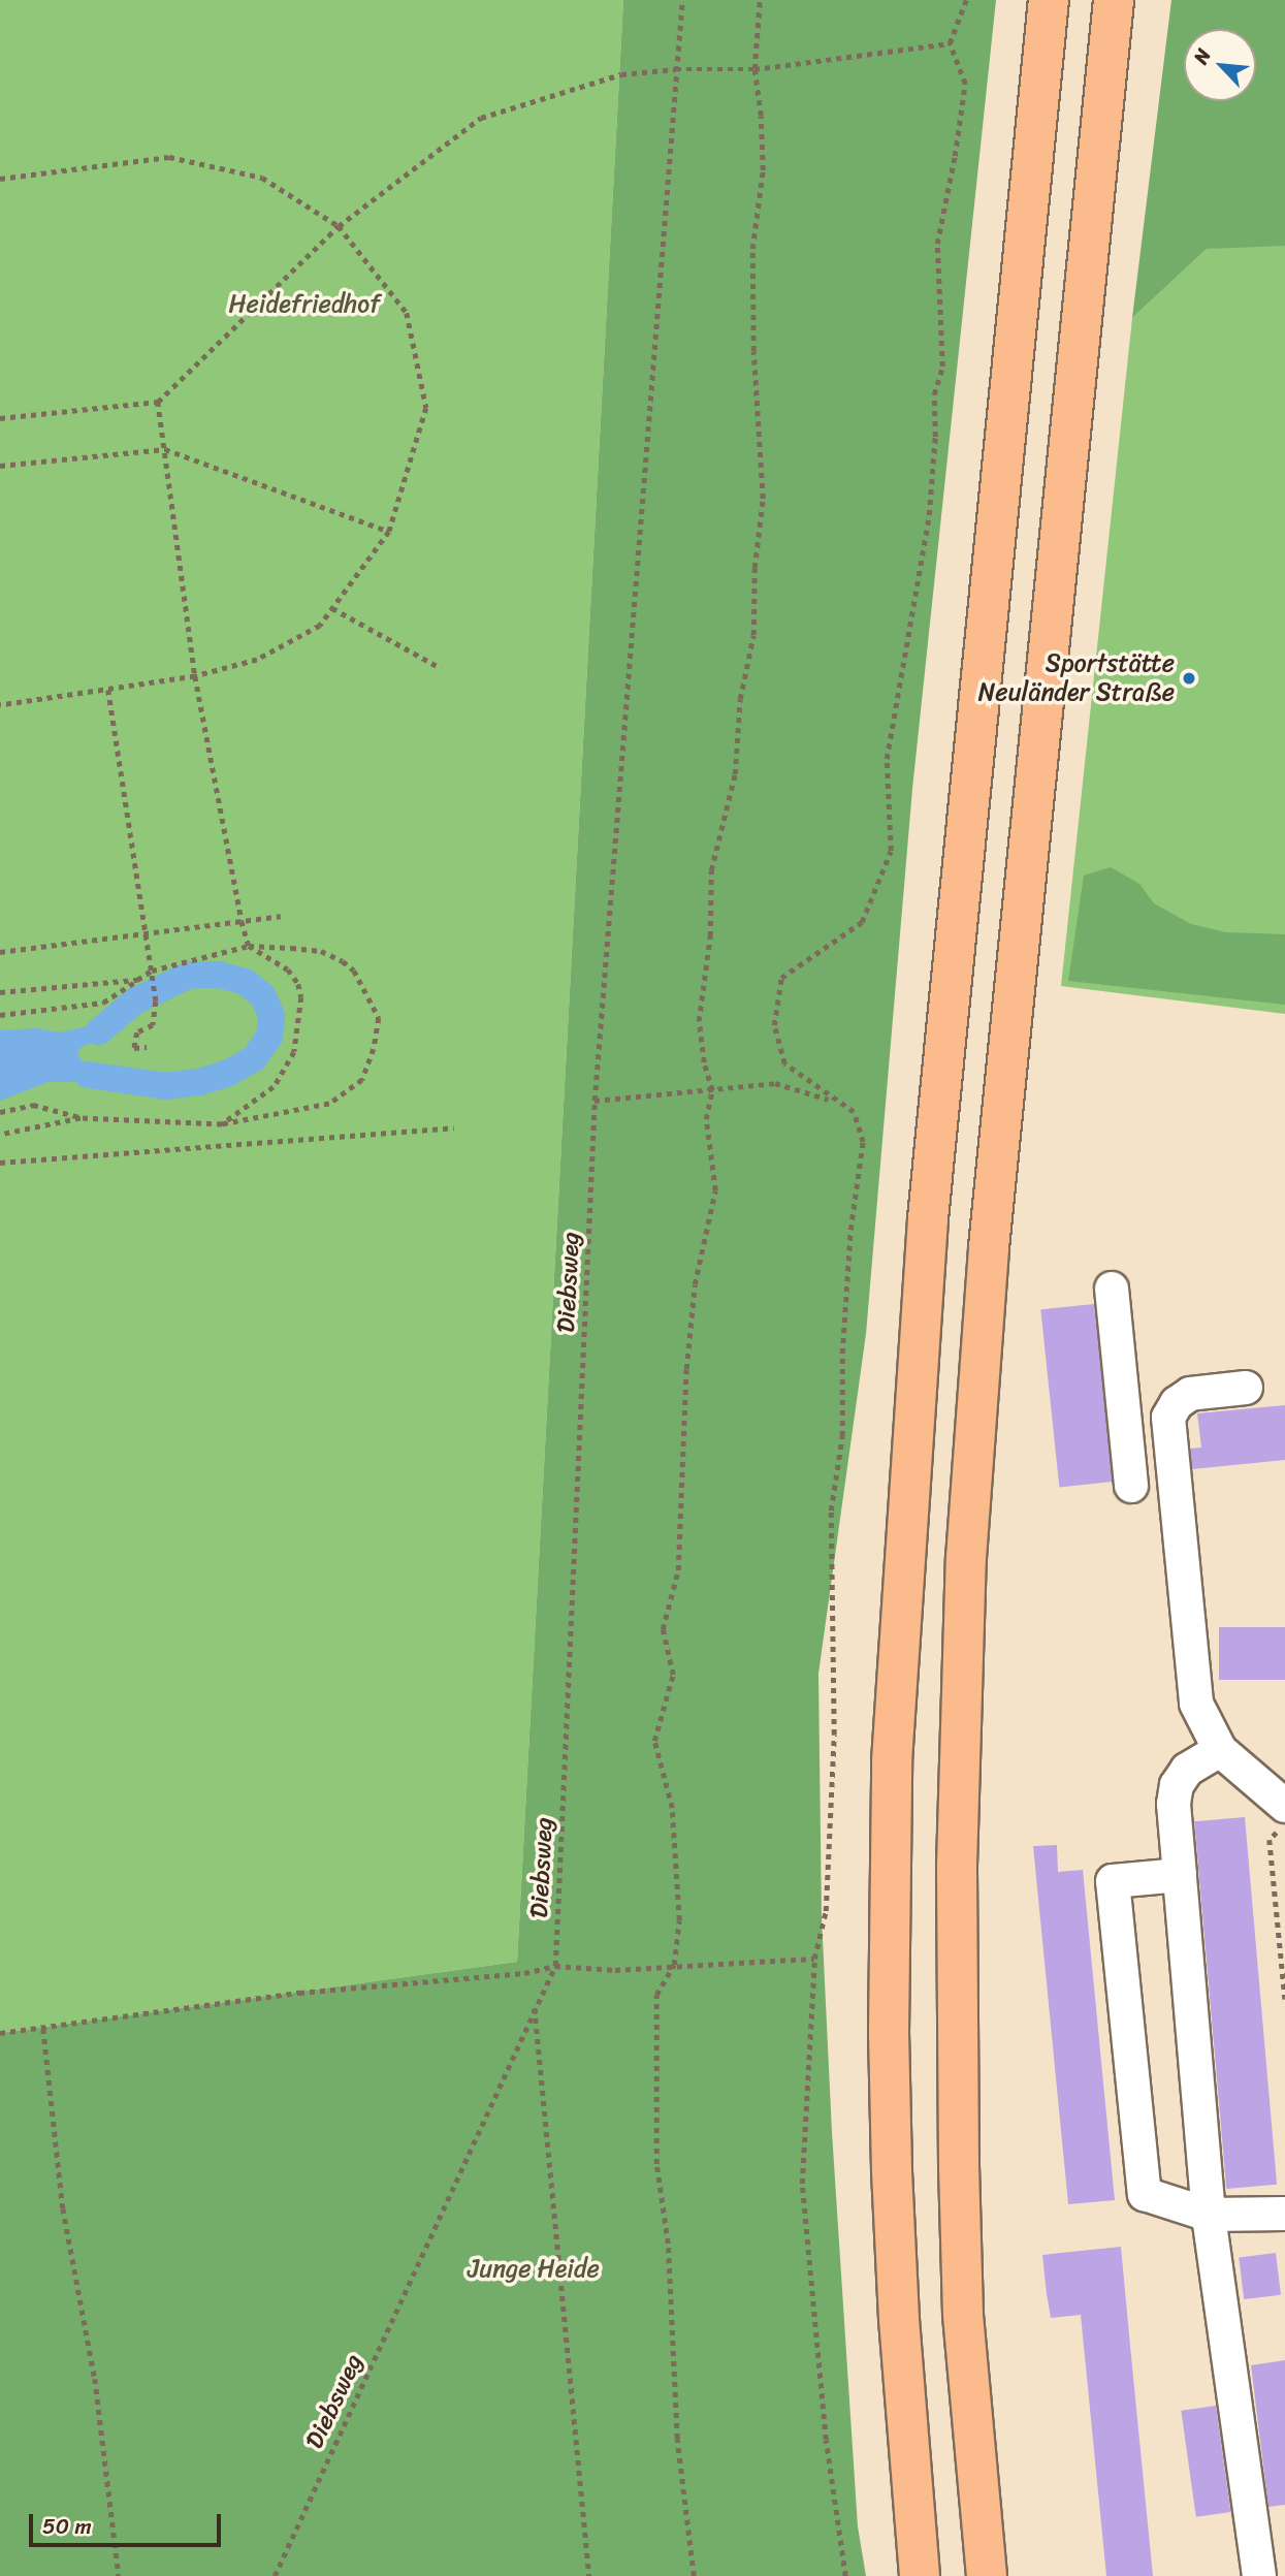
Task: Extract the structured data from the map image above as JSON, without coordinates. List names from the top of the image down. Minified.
{"streets":{"path":["Diebsweg"]},"parks":["Heidefriedhof","Junge Heide"],"places":["Sportstätte Neuländer Straße"],"scale_bar":"50 m","north":"top left"}
